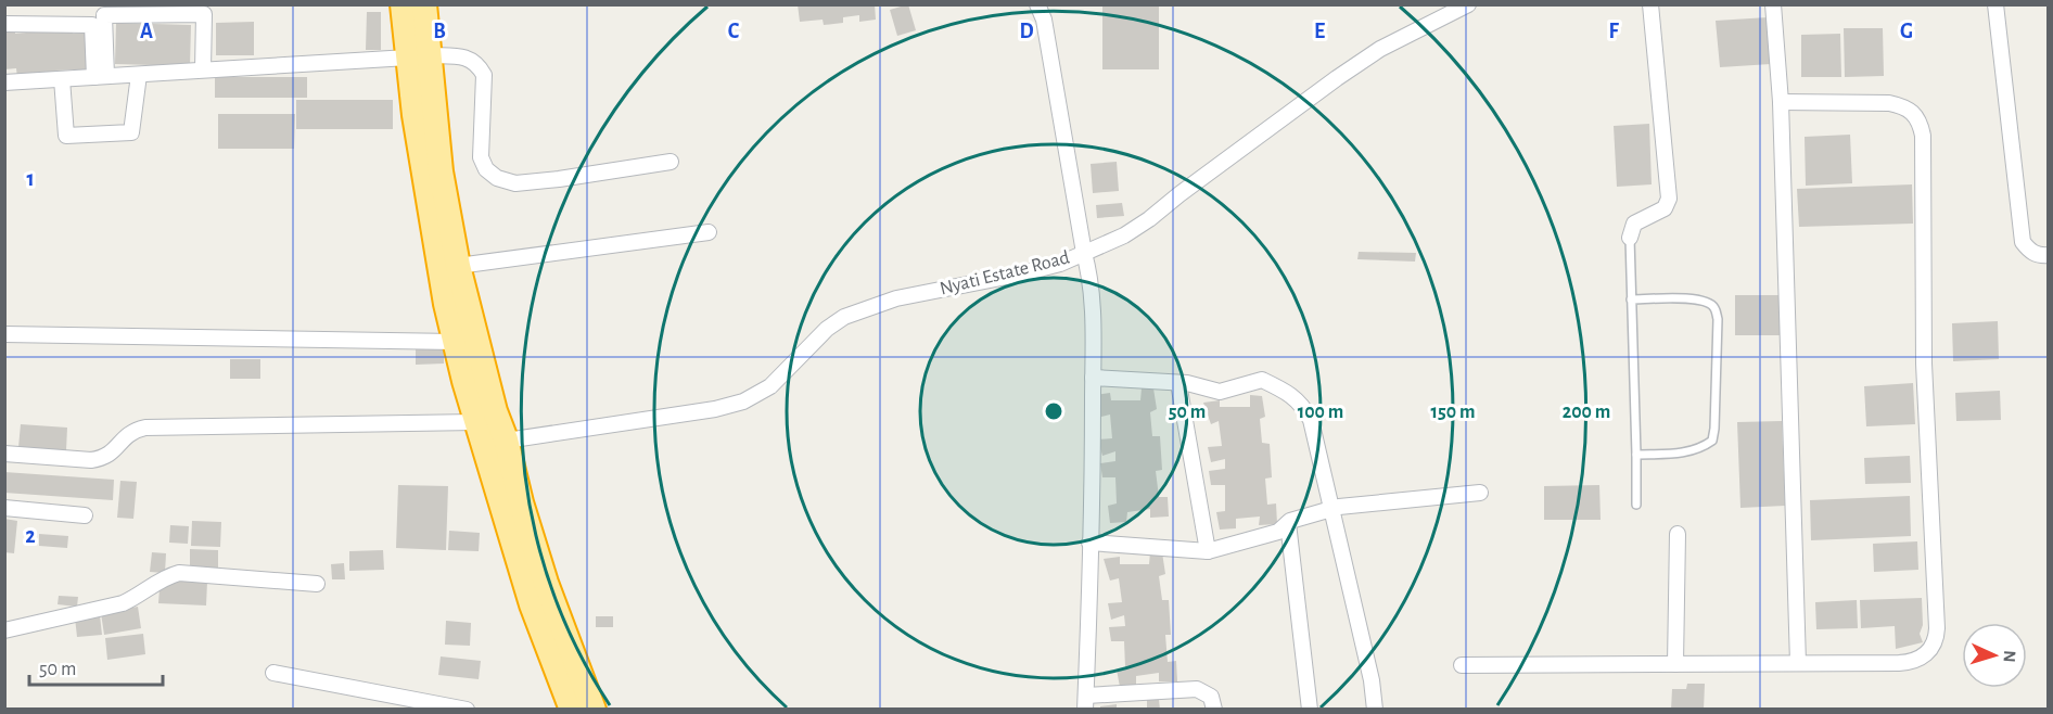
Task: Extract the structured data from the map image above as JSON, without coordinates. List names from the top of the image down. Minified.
{"streets":{"street":["Nyati Estate Road"]},"scale_bar":"50 m","north":"right","grid":{"columns":["A","B","C","D","E","F","G"],"rows":["1","2"]},"rings":["50 m","100 m","150 m","200 m"]}
